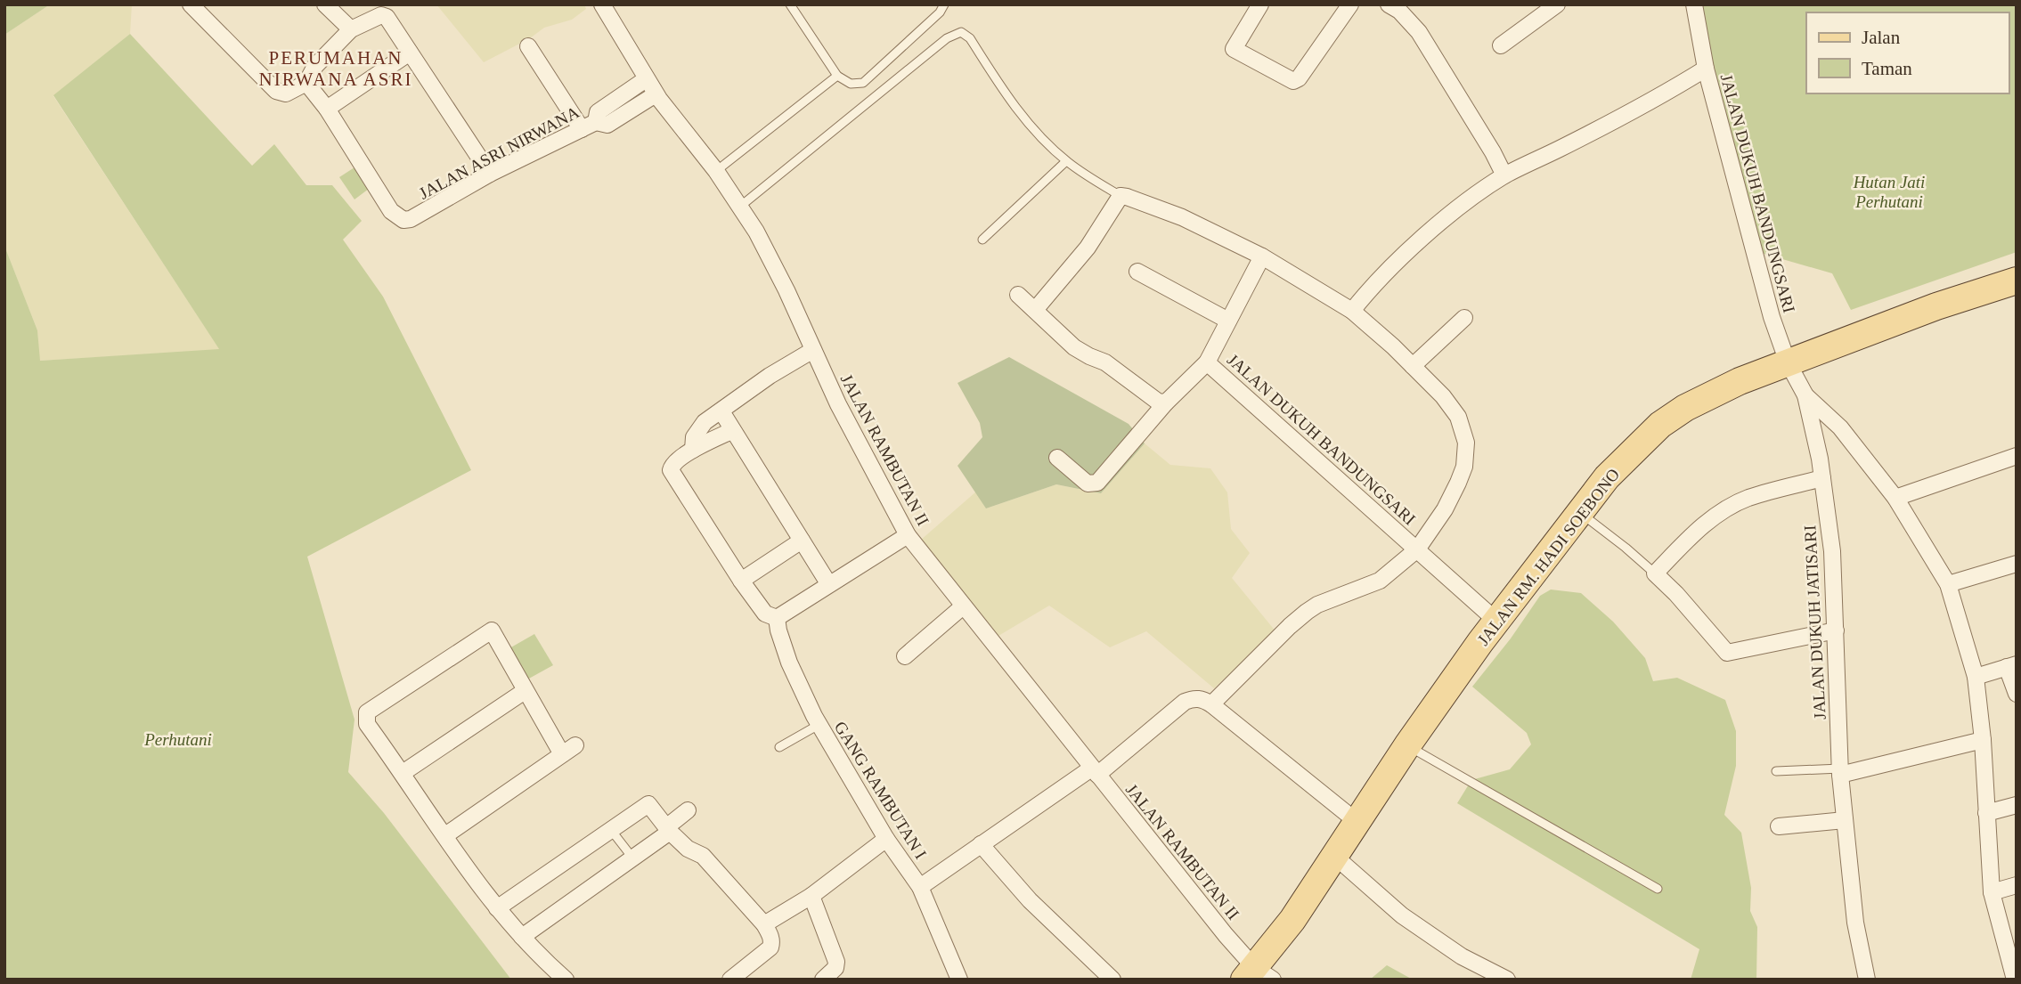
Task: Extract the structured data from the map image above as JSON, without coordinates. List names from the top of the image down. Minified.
{"streets":{"main road":["JALAN RM. HADI SOEBONO"],"street":["JALAN ASRI NIRWANA","JALAN DUKUH BANDUNGSARI","JALAN RAMBUTAN II","JALAN DUKUH JATISARI","GANG RAMBUTAN I"]},"crossings":[["JALAN ASRI NIRWANA","JALAN RAMBUTAN II"],["JALAN DUKUH BANDUNGSARI","JALAN RM. HADI SOEBONO"],["JALAN DUKUH BANDUNGSARI","JALAN DUKUH JATISARI"],["JALAN RAMBUTAN II","JALAN RM. HADI SOEBONO"],["JALAN RM. HADI SOEBONO","JALAN DUKUH JATISARI"]],"districts":["PERUMAHAN NIRWANA ASRI"],"parks":["Hutan Jati Perhutani","Perhutani"],"legend":["Jalan","Taman"]}
